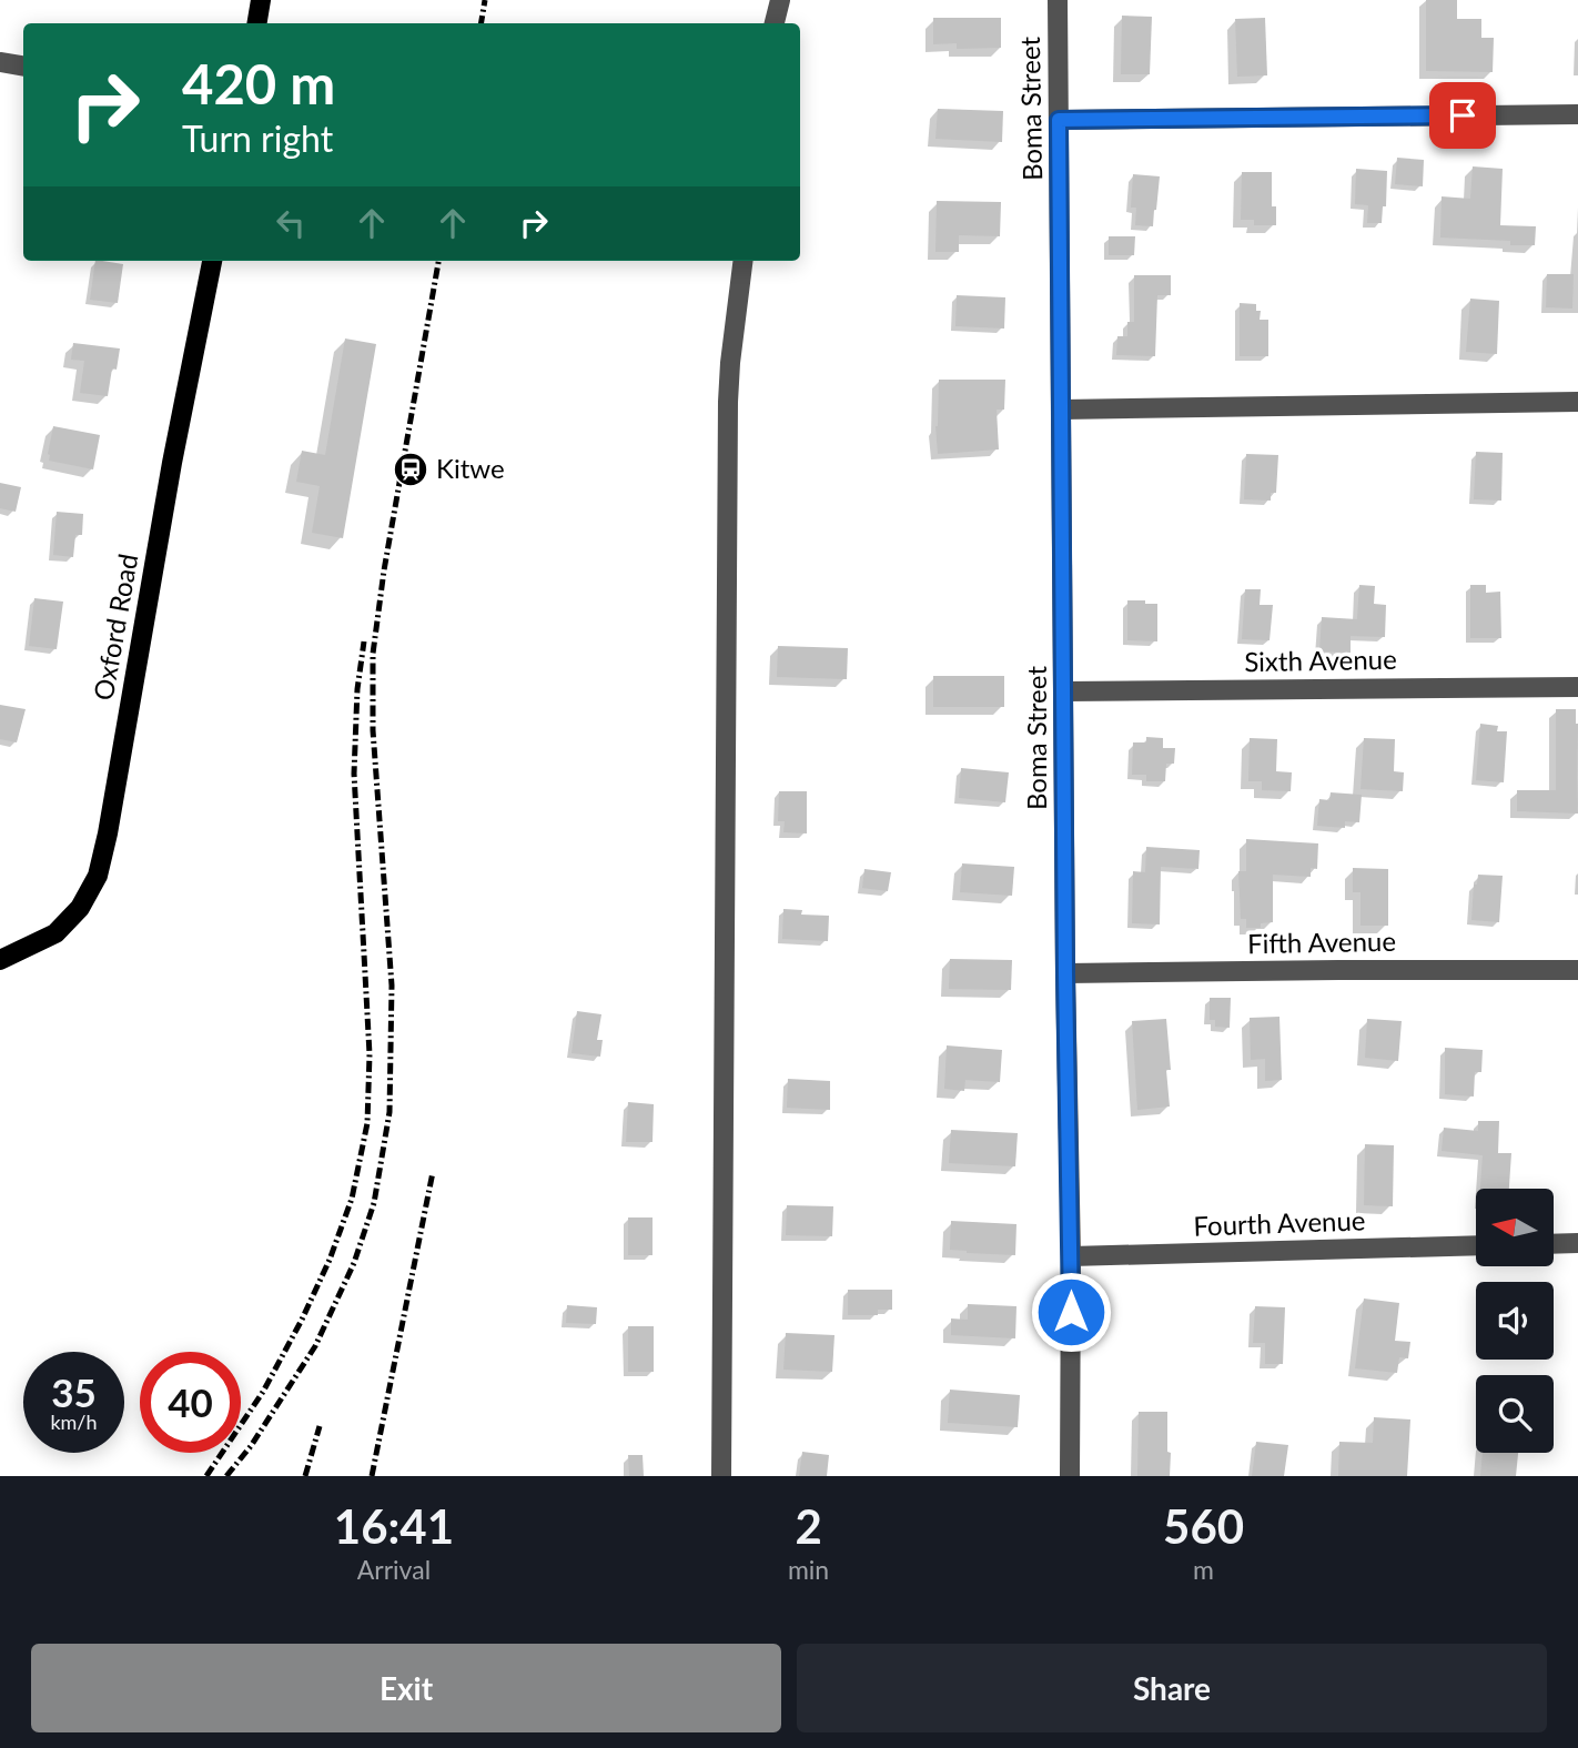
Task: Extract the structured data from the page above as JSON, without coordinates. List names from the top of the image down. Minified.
{"streets":{"main road":["Oxford Road"],"street":["Boma Street","Sixth Avenue","Fifth Avenue","Fourth Avenue"]},"crossings":[["Boma Street","Sixth Avenue"],["Boma Street","Fifth Avenue"],["Boma Street","Fourth Avenue"]],"places":{"station":["Kitwe"]},"north":"left","page":{"turn":["420 m","Turn right"],"speed":"35 km/h","limit":"40","eta":["16:41","Arrival","2","min","560","m"],"buttons":["Exit","Share"]}}
